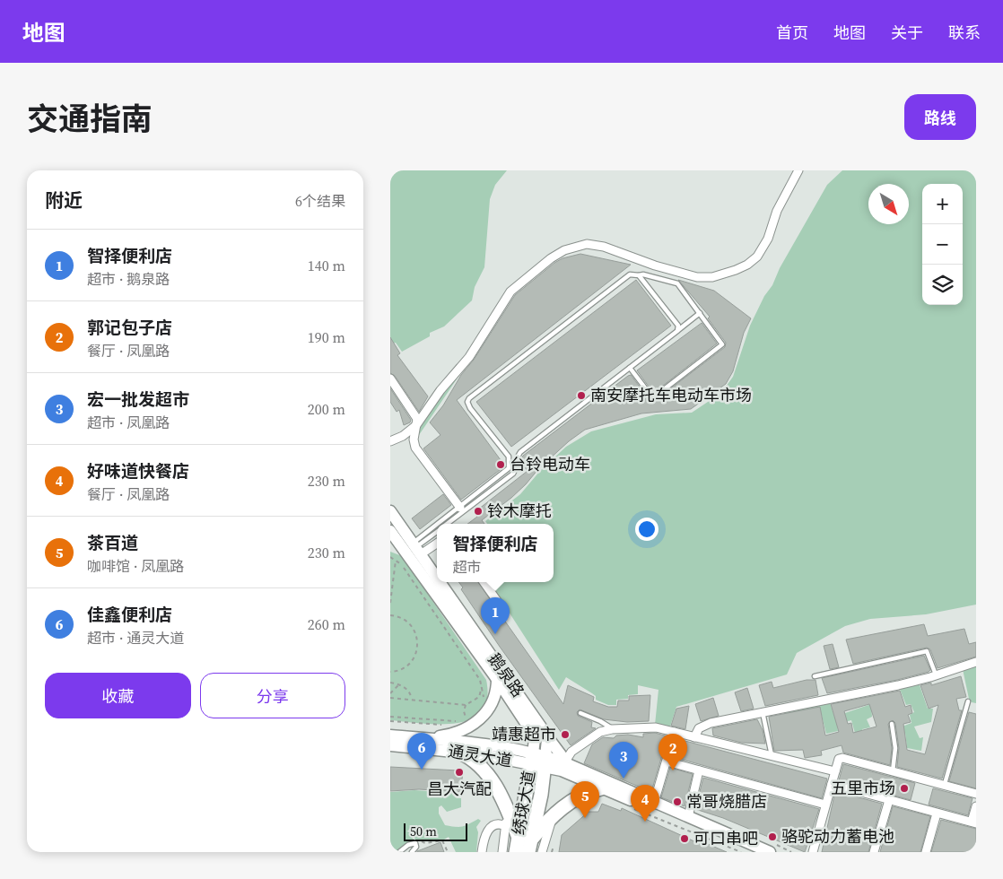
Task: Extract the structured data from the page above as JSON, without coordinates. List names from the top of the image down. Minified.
{"streets":{"main road":["鹅泉路","通灵大道","绣球大道"]},"crossings":[["鹅泉路","通灵大道"],["鹅泉路","绣球大道"],["通灵大道","绣球大道"]],"places":["南安摩托车电动车市场","台铃电动车","铃木摩托","靖惠超市","昌大汽配","五里市场","常哥烧腊店","骆驼动力蓄电池","可口串吧"],"scale_bar":"50 m","north":"bottom right","page":{"header":"地图","nav":["首页","地图","关于","联系"],"title":"交通指南","buttons":["路线",["收藏","分享"]],"heading":["附近","6个结果"],"map_buttons":["+","−"],"list":[{"mark":"1","name":"智择便利店","note":"超市 · 鹅泉路","value":"140 m"},{"mark":"2","name":"郭记包子店","note":"餐厅 · 凤凰路","value":"190 m"},{"mark":"3","name":"宏一批发超市","note":"超市 · 凤凰路","value":"200 m"},{"mark":"4","name":"好味道快餐店","note":"餐厅 · 凤凰路","value":"230 m"},{"mark":"5","name":"茶百道","note":"咖啡馆 · 凤凰路","value":"230 m"},{"mark":"6","name":"佳鑫便利店","note":"超市 · 通灵大道","value":"260 m"}],"popup":["智择便利店","超市"],"pins":["1","6","2","3","5","4"],"scale":"50 m"}}
